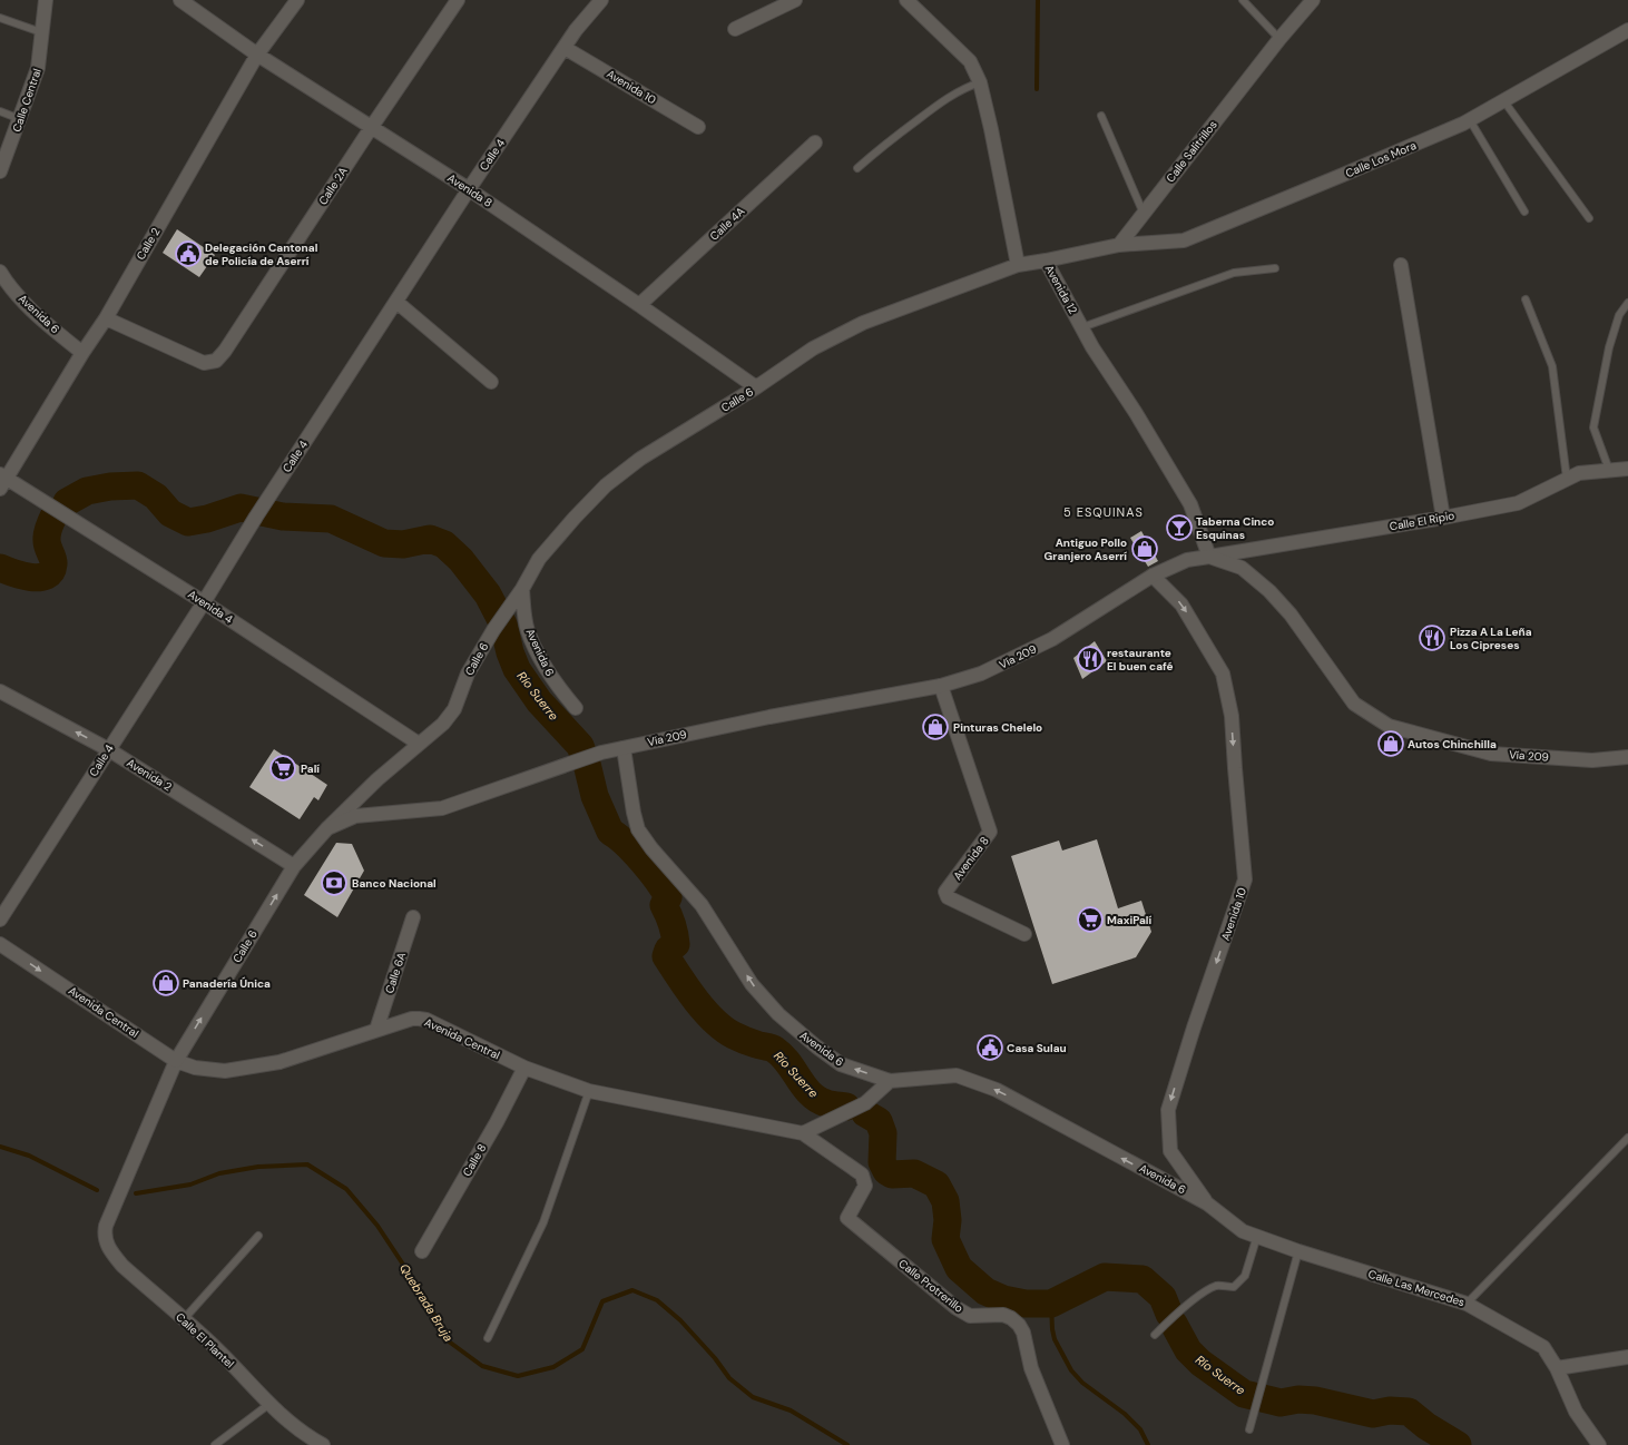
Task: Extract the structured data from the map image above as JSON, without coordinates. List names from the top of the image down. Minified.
{"streets":{"street":["Avenida 10","Calle Central","Calle Salitrillos","Calle 4","Calle Los Mora","Calle 2A","Avenida 8","Calle 4A","Calle 2","Avenida 12","Avenida 6","Calle 6","Calle El Ripio","Avenida 4","Vía 209","Avenida 2","Calle 6A","Avenida Central","Calle 8","Calle Protrerillo","Calle Las Mercedes","Calle El Plantel"]},"crossings":[["Avenida 10","Calle 4"],["Avenida 10","Avenida 6"],["Avenida 10","Vía 209"],["Avenida 10","Calle Las Mercedes"],["Calle Salitrillos","Calle Los Mora"],["Calle 4","Avenida 8"],["Calle 4","Avenida 4"],["Calle 4","Avenida 2"],["Calle 2A","Avenida 8"],["Calle 2A","Calle 2"],["Avenida 8","Calle 4A"],["Avenida 8","Calle 2"],["Avenida 8","Calle 6"],["Avenida 8","Vía 209"],["Calle 2","Avenida 6"],["Calle 2","Avenida 4"],["Avenida 12","Calle 6"],["Avenida 12","Calle El Ripio"],["Avenida 12","Vía 209"],["Avenida 6","Calle 6"],["Avenida 6","Vía 209"],["Avenida 6","Calle Las Mercedes"],["Calle 6","Avenida 4"],["Calle 6","Vía 209"],["Calle 6","Avenida 2"],["Calle 6","Avenida Central"],["Calle 6","Calle El Plantel"],["Calle El Ripio","Vía 209"],["Calle 6A","Avenida Central"],["Avenida Central","Calle 8"],["Avenida Central","Calle Protrerillo"]],"one_way":["Avenida 10","Avenida 6","Avenida 2"],"districts":["5 ESQUINAS"],"water":["Río Suerre","Quebrada Bruja"],"places":{"public building":["Delegación Cantonal de Policía de Aserrí","Casa Sulau"],"bar":["Taberna Cinco Esquinas"],"shop":["Antiguo Pollo Granjero Aserrí","Pinturas Chelelo","Autos Chinchilla","Panadería Única"],"restaurant":["Pizza A La Leña Los Cipreses","restaurante El buen café"],"supermarket":["Palí","MaxiPalí"],"bank":["Banco Nacional"]}}
